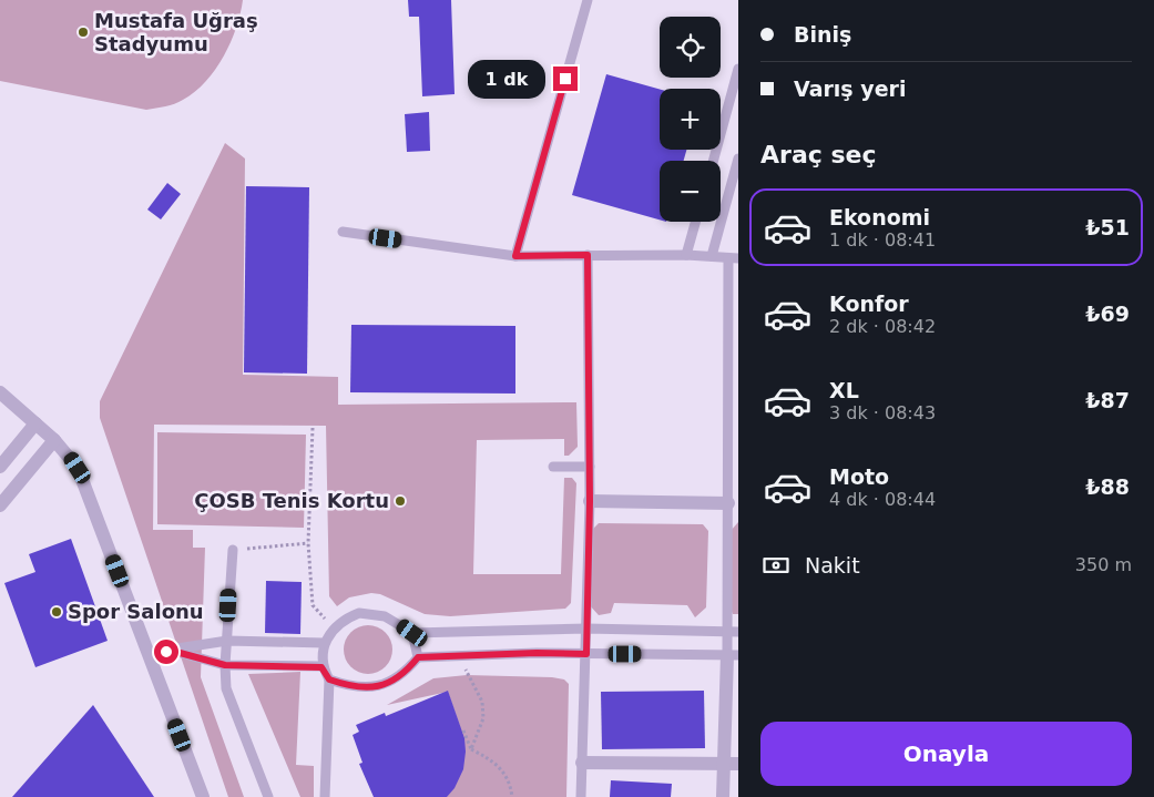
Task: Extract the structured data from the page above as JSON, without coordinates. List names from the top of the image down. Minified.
{"places":["Mustafa Uğraş Stadyumu","ÇOSB Tenis Kortu","Spor Salonu"],"page":{"banner":["Biniş","Varış yeri"],"map_buttons":["+","−"],"bubble":"1 dk","heading":"Araç seç","list":[{"name":"Ekonomi","note":"1 dk · 08:41","value":"₺51"},{"name":"Konfor","note":"2 dk · 08:42","value":"₺69"},{"name":"XL","note":"3 dk · 08:43","value":"₺87"},{"name":"Moto","note":"4 dk · 08:44","value":"₺88"}],"pay":["Nakit","350 m"],"buttons":"Onayla"}}
